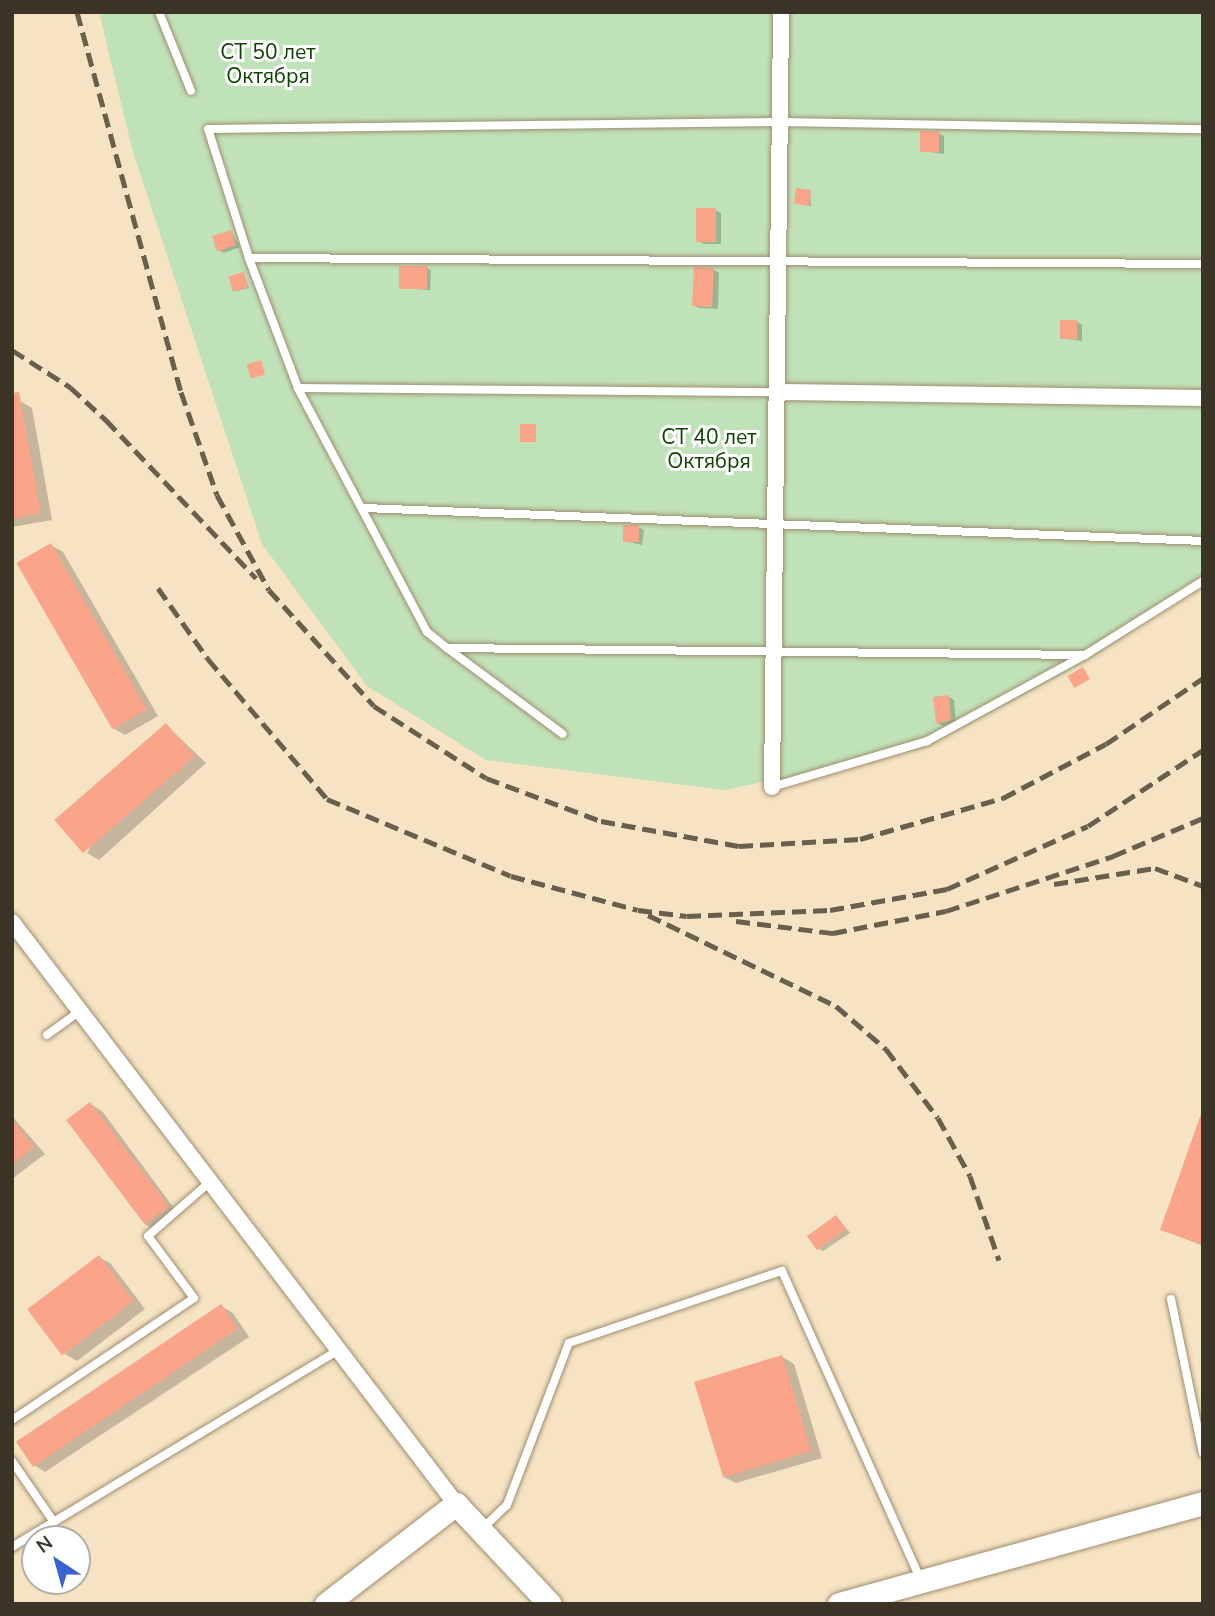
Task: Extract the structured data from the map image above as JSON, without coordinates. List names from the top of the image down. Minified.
{"parks":["СТ 50 лет Октября","СТ 40 лет Октября"],"north":"top left"}
